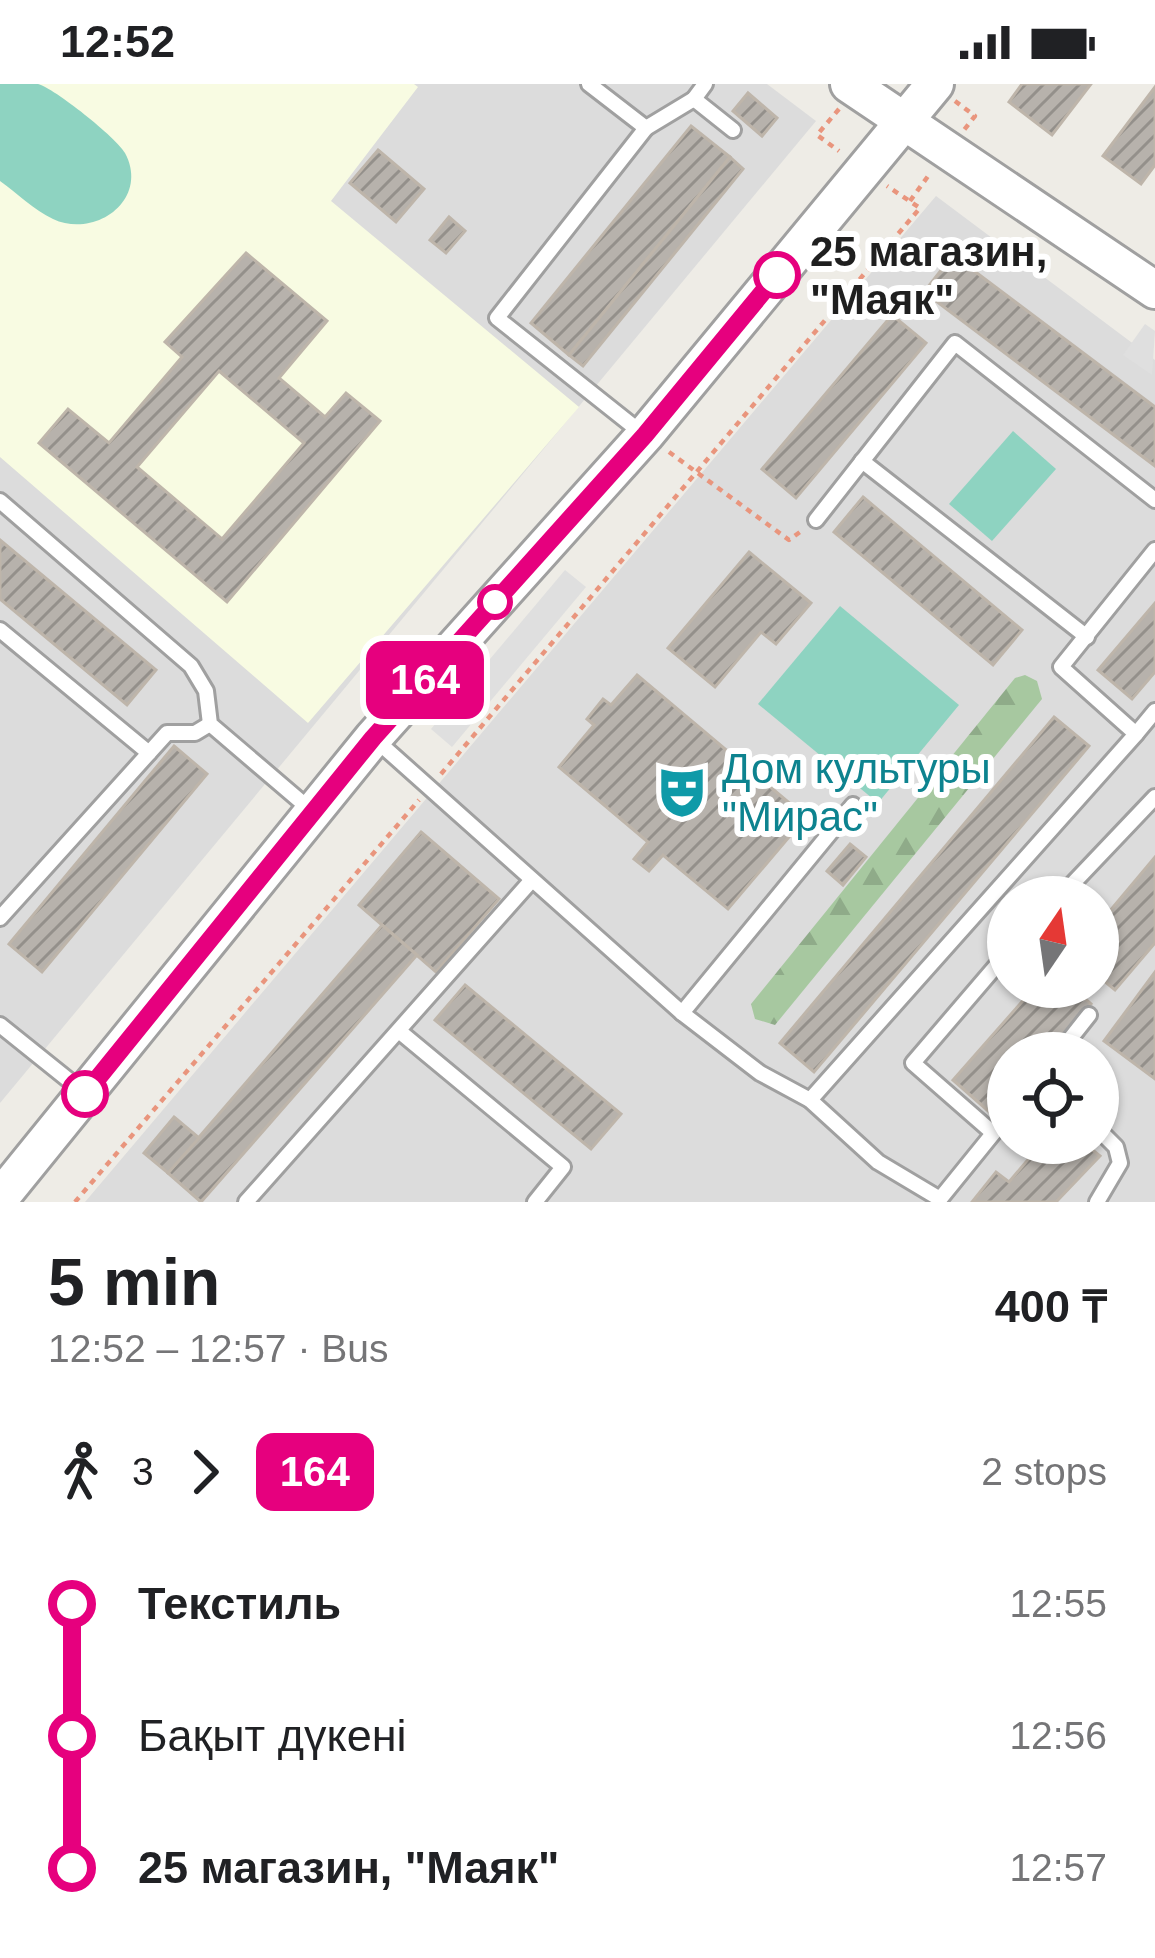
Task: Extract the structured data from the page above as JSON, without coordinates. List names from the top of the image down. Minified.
{"places":{"other":["25 магазин, \"Маяк\""],"theatre":["Дом культуры \"Мирас\""]},"lines":["bus line 164"],"north":"top","page":{"status":"12:52","on_map":"164","heading":["5 min","12:52 – 12:57 · Bus","400 ₸"],"legs":["3","164","2 stops"],"list":[{"name":"Текстиль","value":"12:55"},{"name":"Бақыт дүкені","value":"12:56"},{"name":"25 магазин, \"Маяк\"","value":"12:57"}]}}
